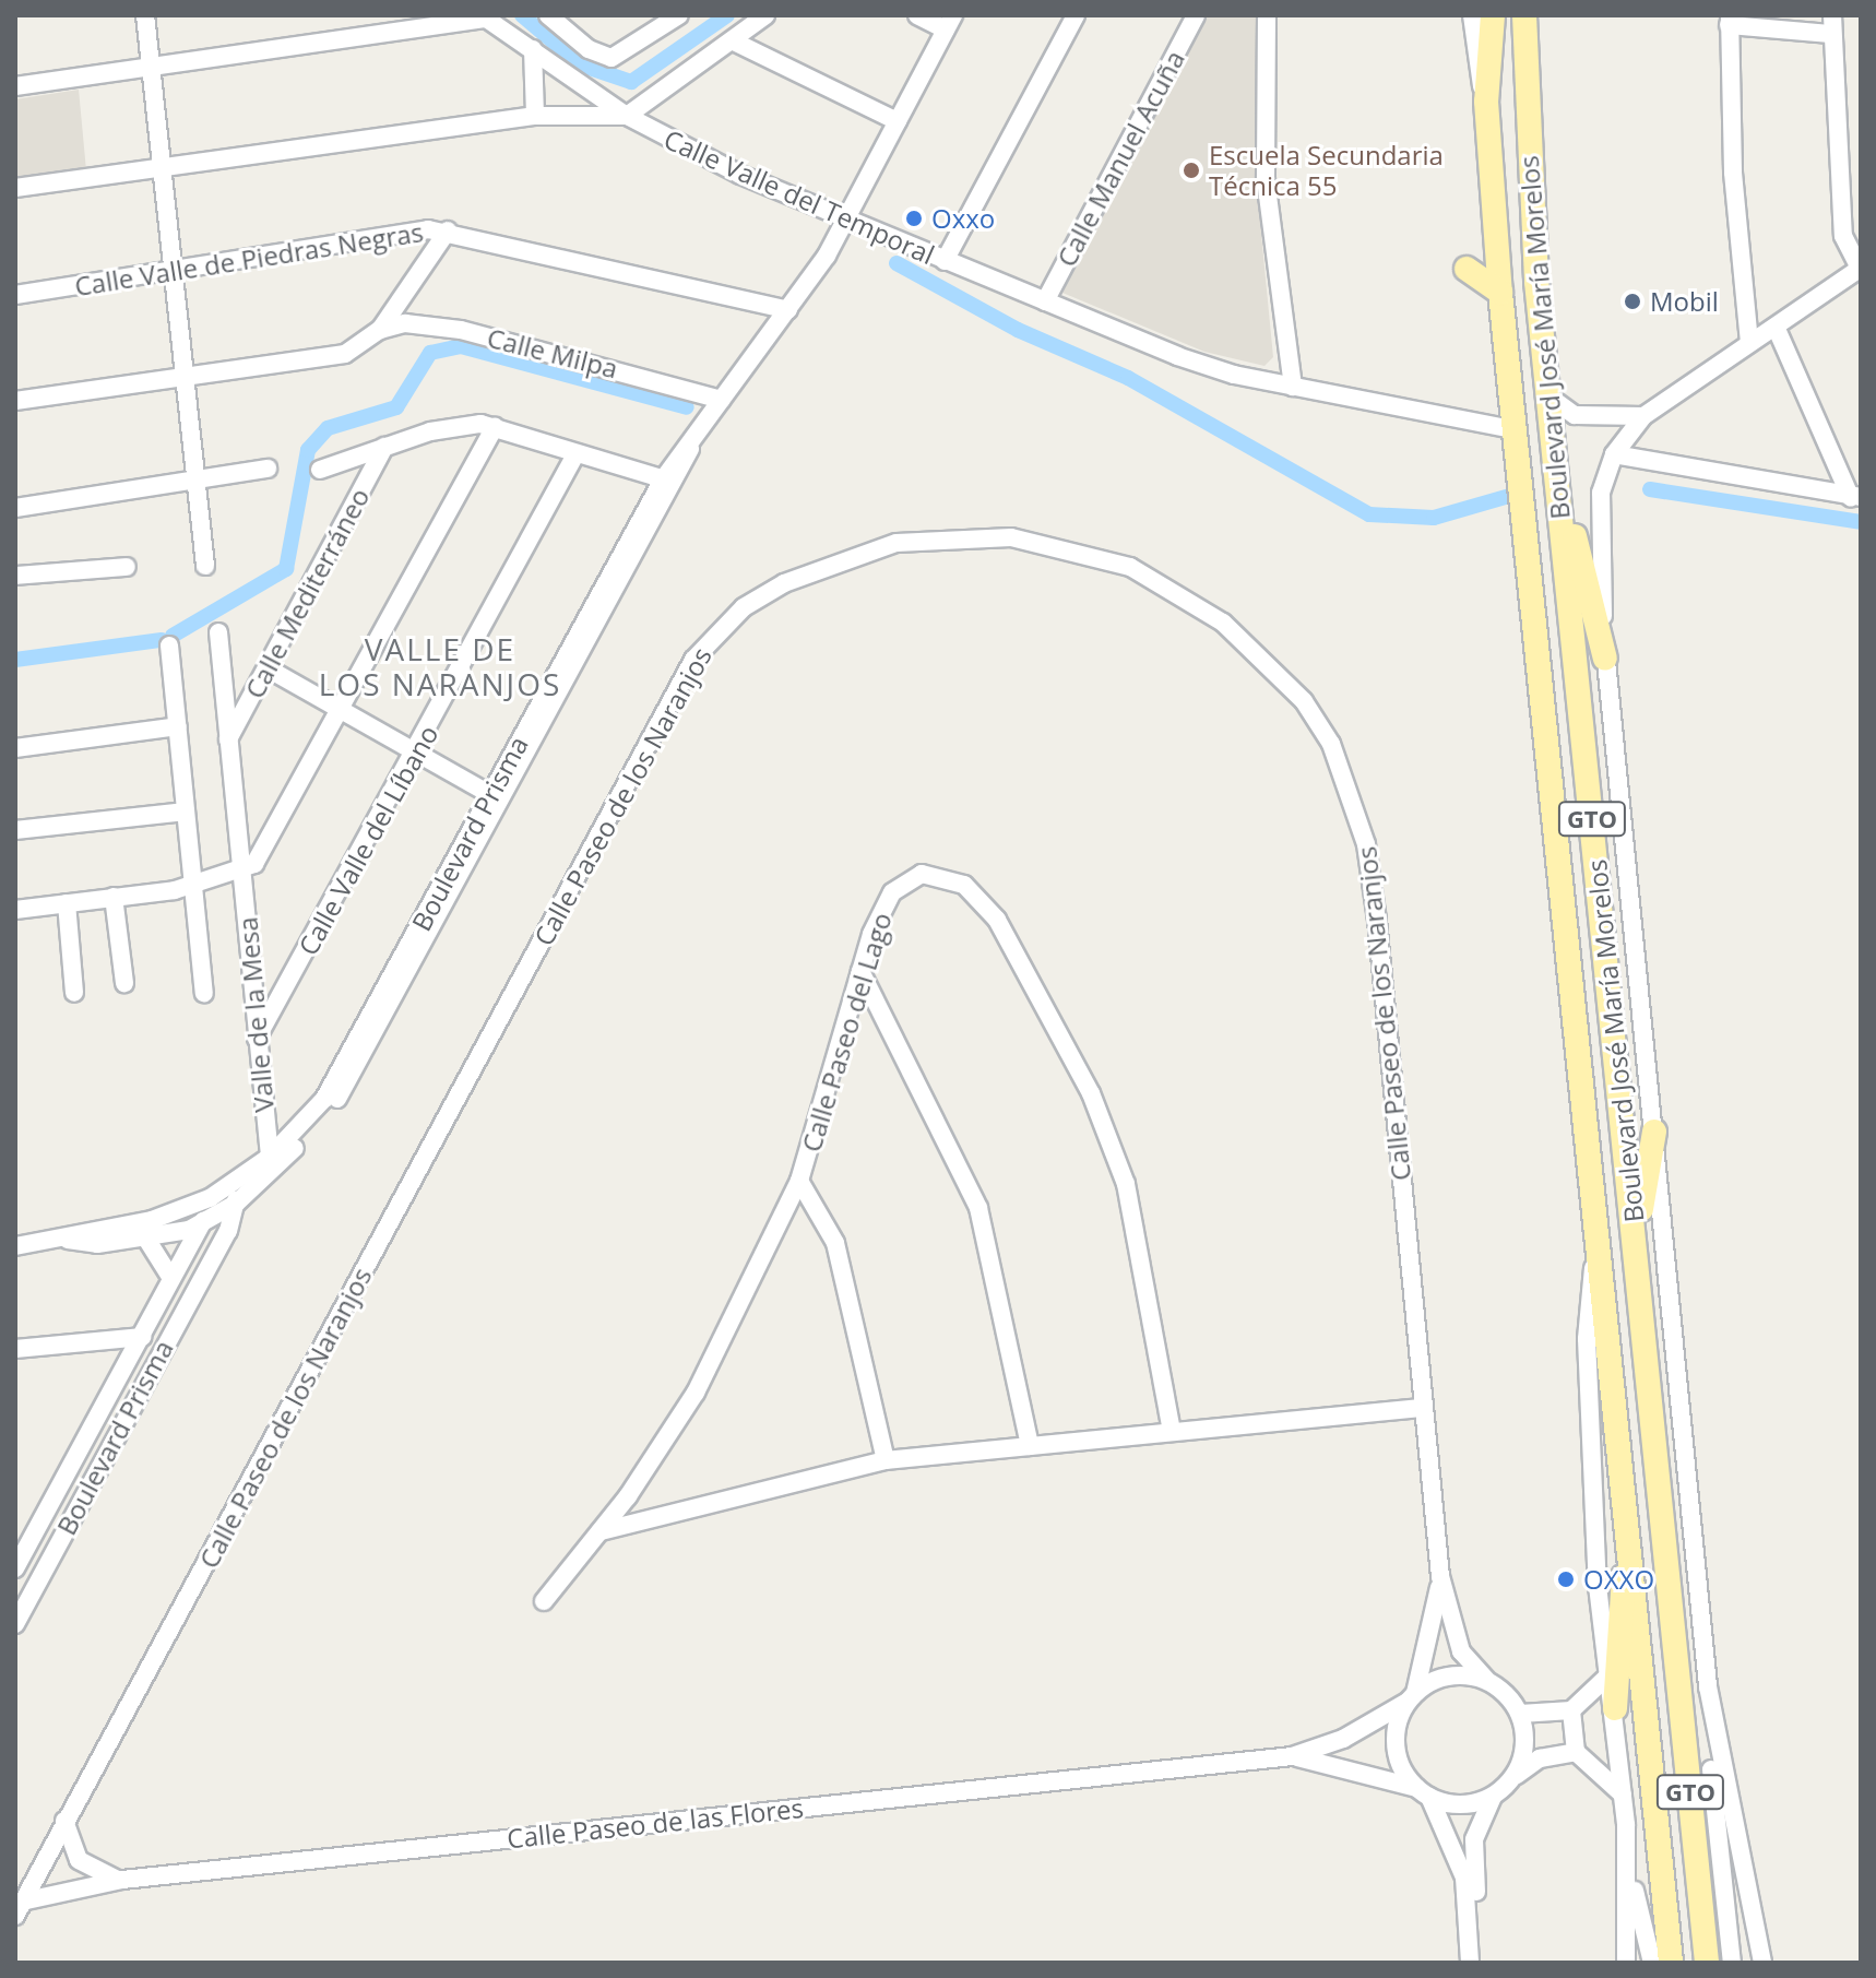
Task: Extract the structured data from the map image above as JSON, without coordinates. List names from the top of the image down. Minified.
{"streets":{"main road":["Boulevard José María Morelos","GTO"],"street":["Calle Manuel Acuña","Calle Valle del Temporal","Calle Valle de Piedras Negras","Calle Milpa","Calle Mediterráneo","Calle Paseo de los Naranjos","Boulevard Prisma","Calle Valle del Líbano","Valle de la Mesa","Calle Paseo del Lago","Calle Paseo de las Flores"]},"crossings":[["Calle Manuel Acuña","Calle Valle del Temporal"],["Calle Valle del Temporal","Boulevard José María Morelos"],["Calle Valle del Temporal","Boulevard Prisma"],["Calle Valle de Piedras Negras","Boulevard Prisma"],["Boulevard José María Morelos","GTO"],["Calle Milpa","Boulevard Prisma"],["Calle Mediterráneo","Valle de la Mesa"],["Calle Paseo de los Naranjos","Calle Paseo de las Flores"],["Boulevard Prisma","Valle de la Mesa"],["Calle Valle del Líbano","Valle de la Mesa"]],"districts":["VALLE DE LOS NARANJOS"],"places":["Escuela Secundaria Técnica 55","Oxxo","Mobil","OXXO"]}
